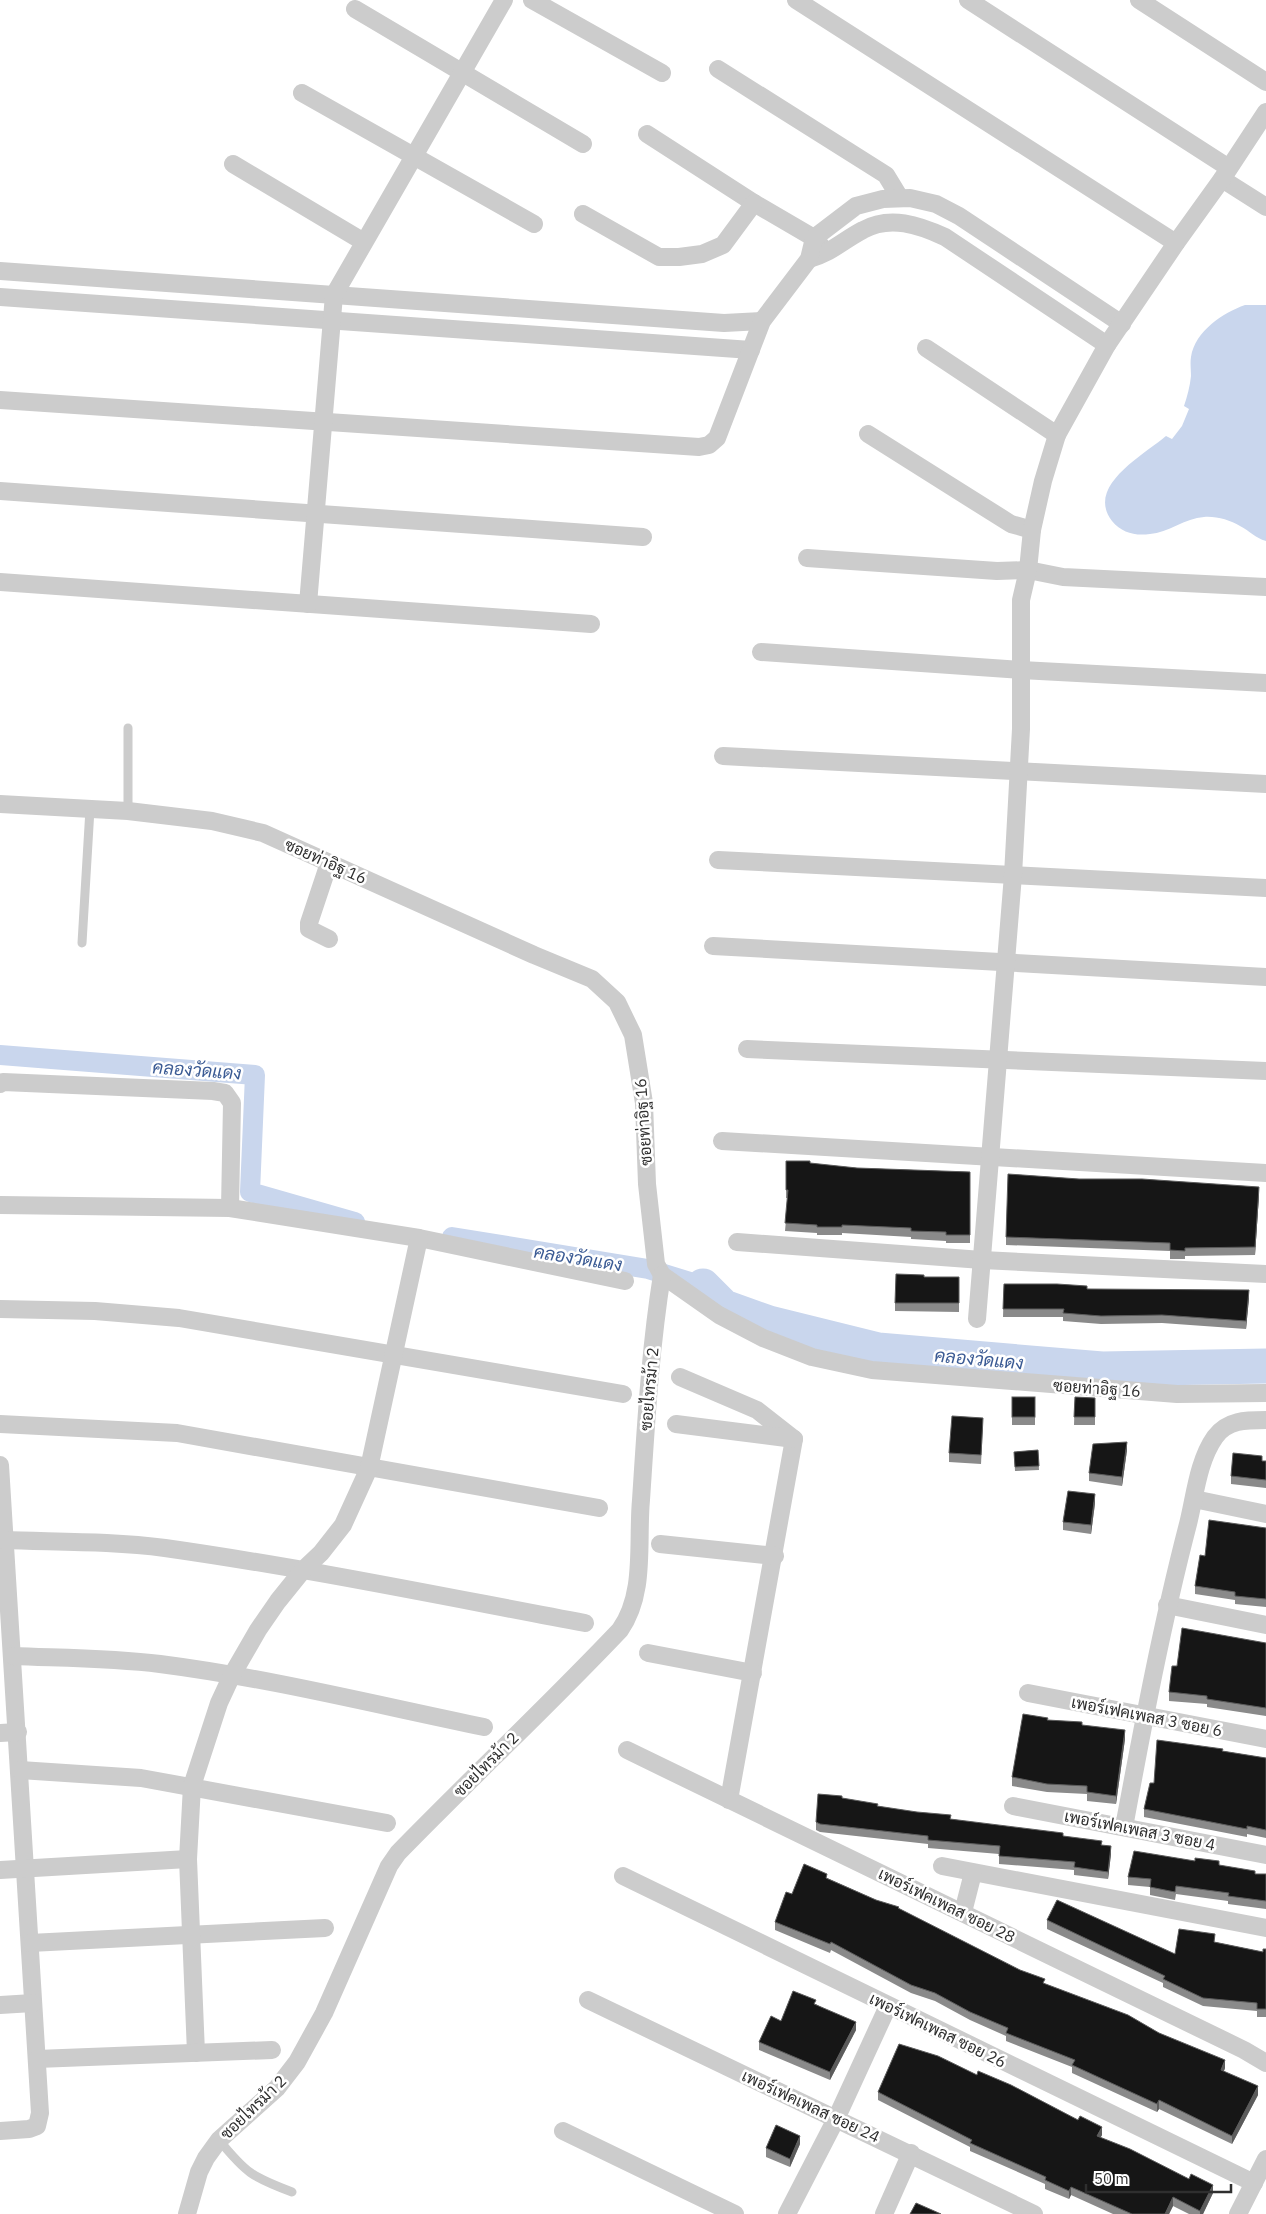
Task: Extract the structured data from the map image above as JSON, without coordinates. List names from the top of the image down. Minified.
{"streets":{"street":["ซอยท่าอิฐ 16","ซอยไทรม้า 2","เพอร์เฟคเพลส 3 ซอย 6","เพอร์เฟคเพลส 3 ซอย 4","เพอร์เฟคเพลส ซอย 28","เพอร์เฟคเพลส ซอย 26","เพอร์เฟคเพลส ซอย 24"]},"crossings":[["ซอยท่าอิฐ 16","ซอยไทรม้า 2"]],"water":["คลองวัดแดง"],"scale_bar":"50 m"}
